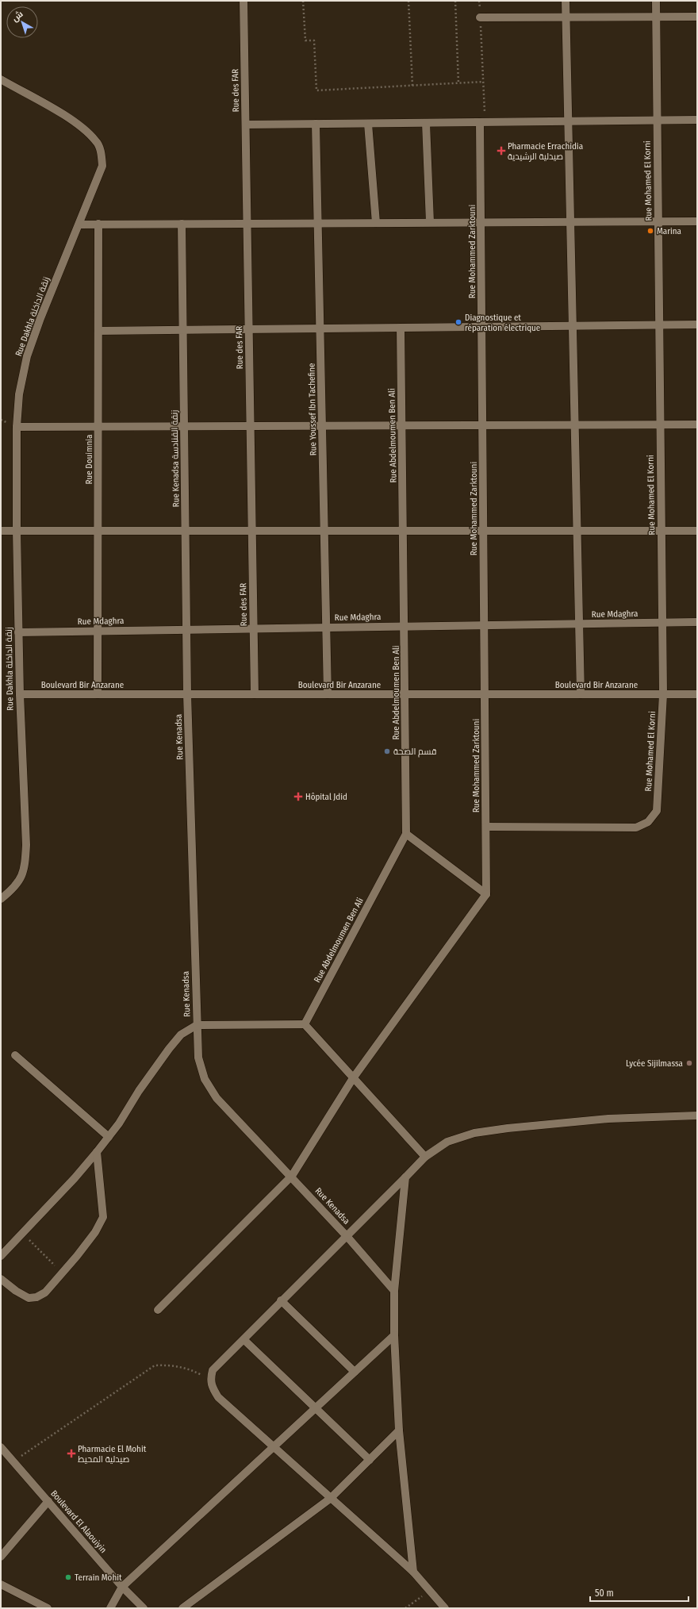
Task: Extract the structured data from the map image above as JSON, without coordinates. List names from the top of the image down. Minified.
{"streets":{"street":["Rue des FAR","Rue Mohamed El Korni","Rue Mohammed Zarktouni","Rue Dakhla زنقة الداخلة","Rue Youssef Ibn Tachefine","Rue Abdelmoumen Ben Ali","Rue Kenadsa زنقة القنادسة","Rue Douimnia","Rue Mdaghra","Boulevard Bir Anzarane","Rue Kenadsa","Boulevard El Alaouiyin"]},"crossings":[["Rue des FAR","Rue Mdaghra"],["Rue des FAR","Boulevard Bir Anzarane"],["Rue Mohamed El Korni","Rue Mohammed Zarktouni"],["Rue Mohamed El Korni","Rue Mdaghra"],["Rue Mohamed El Korni","Boulevard Bir Anzarane"],["Rue Mohammed Zarktouni","Rue Mdaghra"],["Rue Mohammed Zarktouni","Boulevard Bir Anzarane"],["Rue Dakhla زنقة الداخلة","Rue Mdaghra"],["Rue Dakhla زنقة الداخلة","Boulevard Bir Anzarane"],["Rue Youssef Ibn Tachefine","Rue Mdaghra"],["Rue Youssef Ibn Tachefine","Boulevard Bir Anzarane"],["Rue Abdelmoumen Ben Ali","Rue Mdaghra"],["Rue Abdelmoumen Ben Ali","Boulevard Bir Anzarane"],["Rue Kenadsa زنقة القنادسة","Rue Mdaghra"],["Rue Kenadsa زنقة القنادسة","Boulevard Bir Anzarane"],["Rue Kenadsa زنقة القنادسة","Rue Kenadsa"],["Rue Douimnia","Rue Mdaghra"],["Rue Douimnia","Boulevard Bir Anzarane"],["Boulevard Bir Anzarane","Rue Kenadsa"]],"places":{"health":["Pharmacie Errachidia صيدلية الرشيدية","Hôpital Jdid","Pharmacie El Mohit صيدلية المحيط"],"other":["Marina","Diagnostique et réparation électrique","قسم الصحة","Lycée Sijilmassa","Terrain Mohit"]},"scale_bar":"50 m","north":"top left"}
